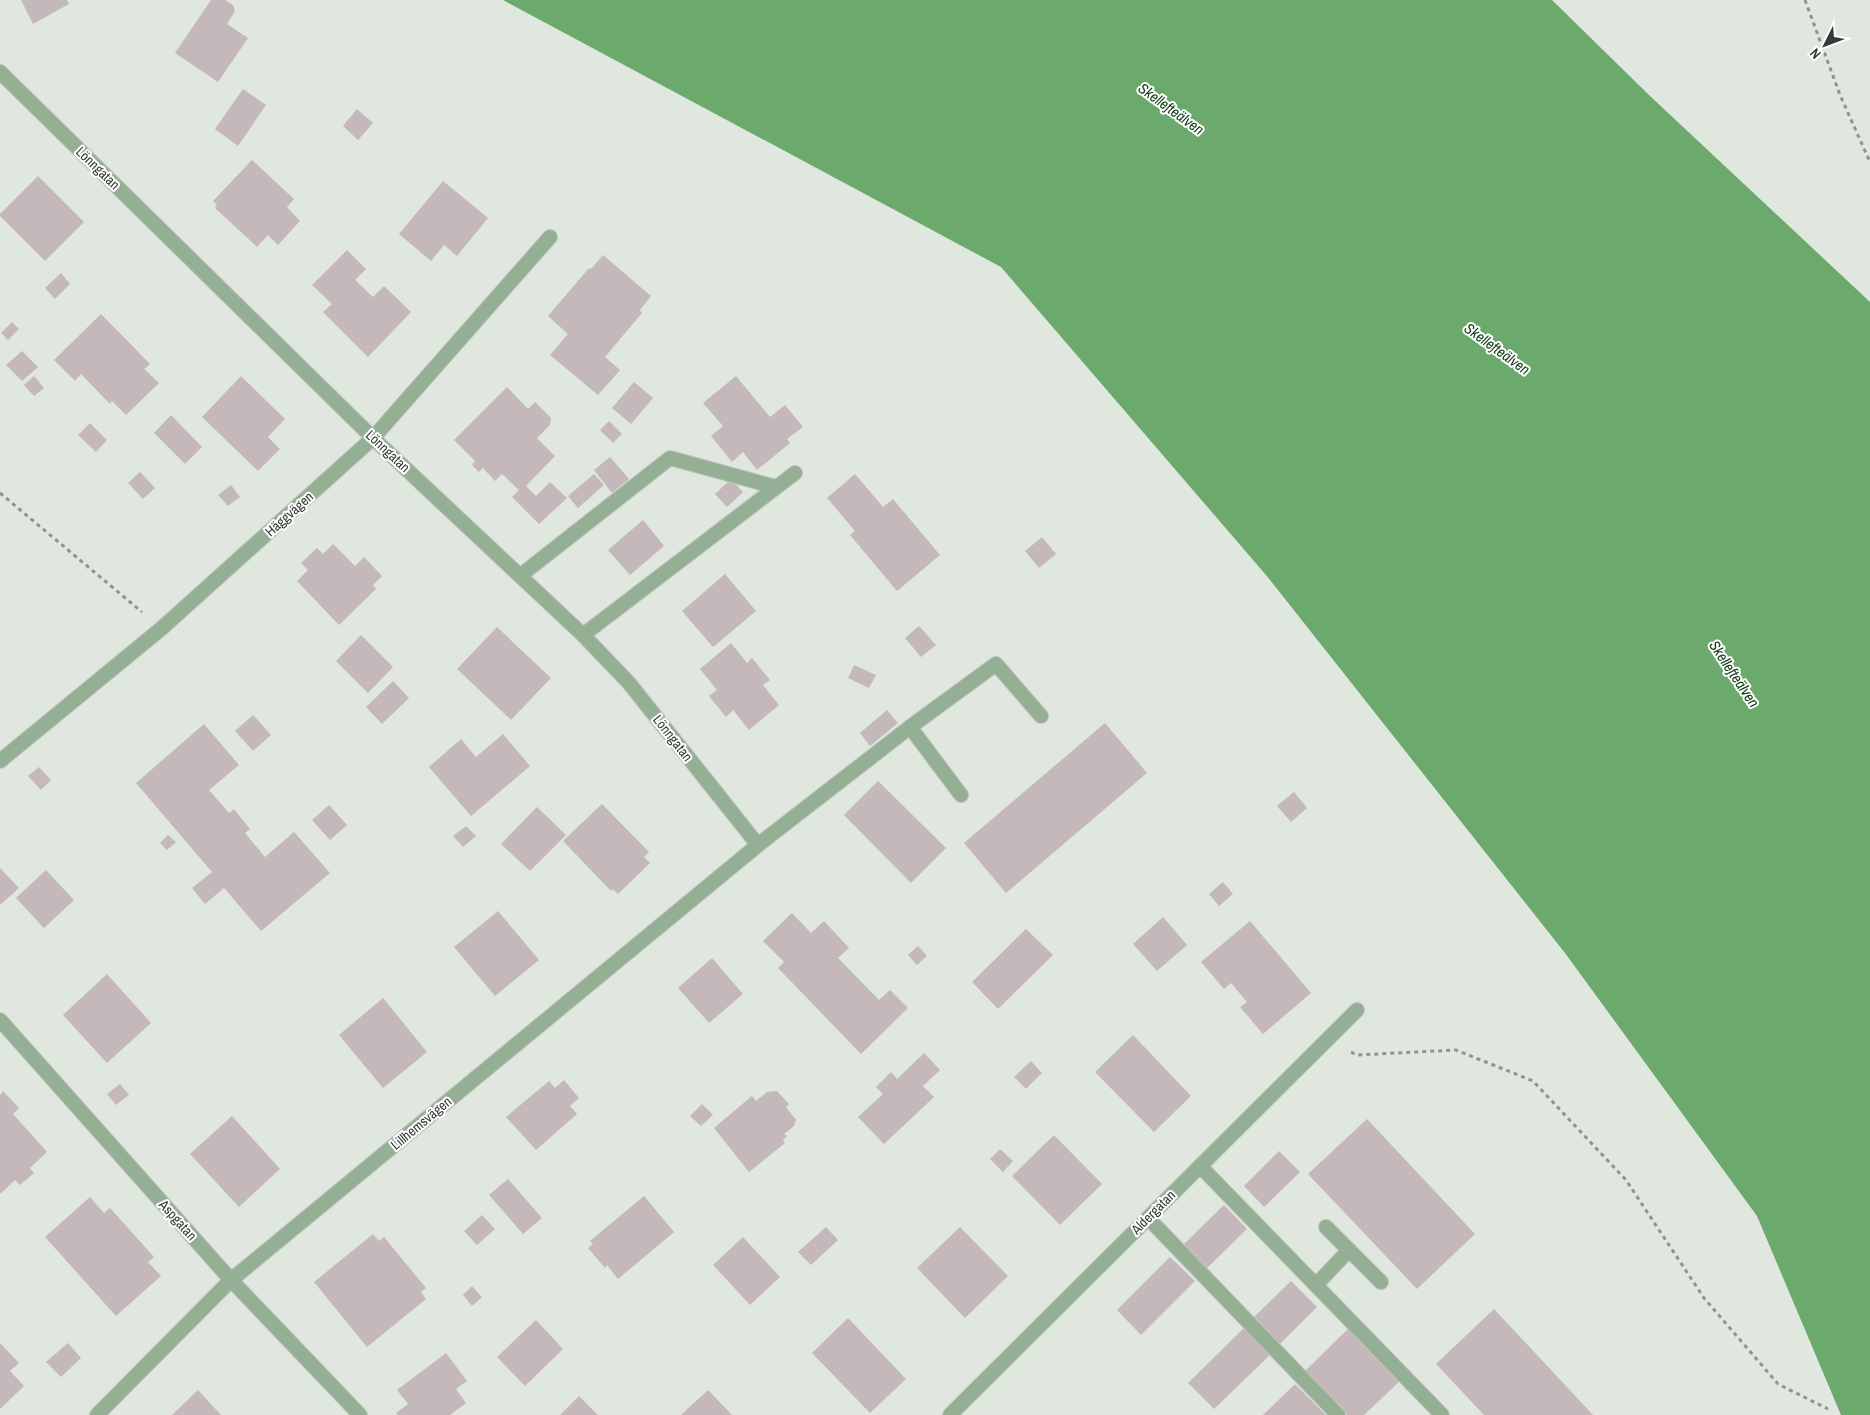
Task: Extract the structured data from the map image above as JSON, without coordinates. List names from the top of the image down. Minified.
{"streets":{"street":["Lönngatan","Häggvägen","Lillhemsvägen","Aldergatan","Aspgatan"]},"crossings":[["Lönngatan","Häggvägen"],["Lönngatan","Lillhemsvägen"],["Lillhemsvägen","Aspgatan"]],"water":["Skellefteälven"],"north":"bottom left"}
